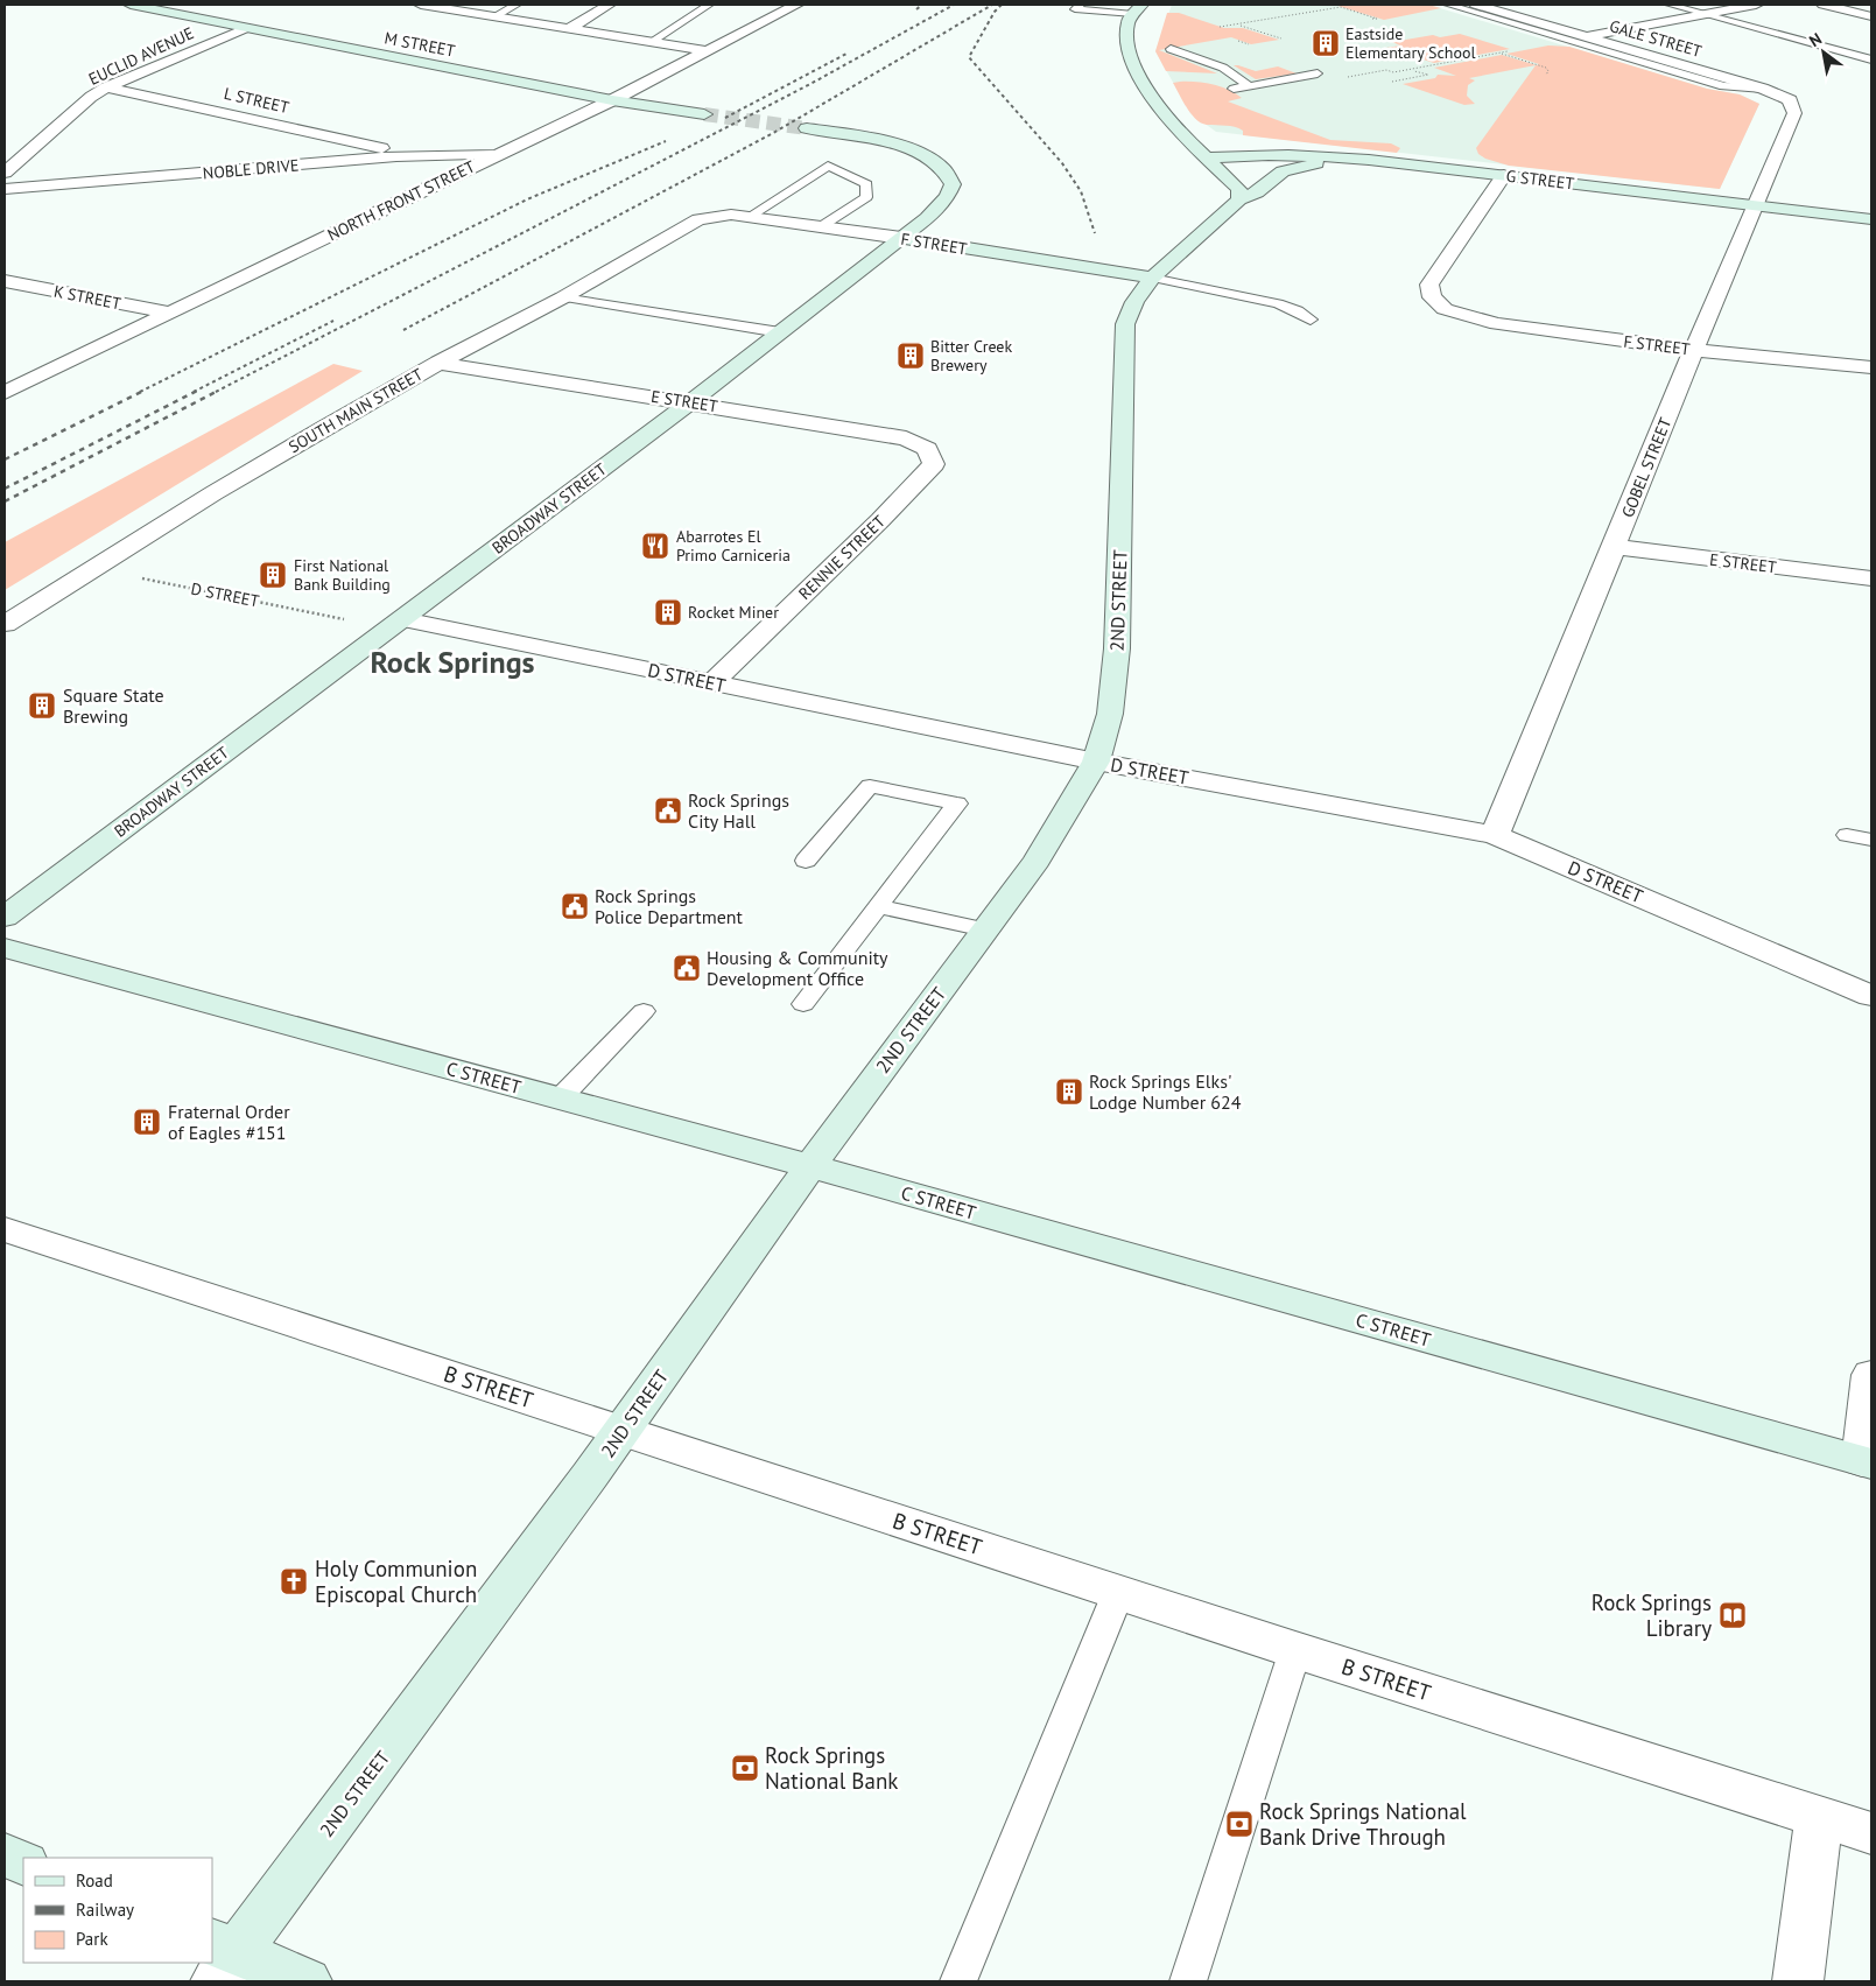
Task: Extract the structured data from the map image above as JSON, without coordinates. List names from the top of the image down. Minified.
{"streets":{"street":["GALE STREET","M STREET","EUCLID AVENUE","L STREET","NOBLE DRIVE","G STREET","NORTH FRONT STREET","F STREET","K STREET","E STREET","SOUTH MAIN STREET","GOBEL STREET","BROADWAY STREET","RENNIE STREET","D STREET","2ND STREET","C STREET","B STREET"]},"crossings":[["GALE STREET","GOBEL STREET"],["M STREET","EUCLID AVENUE"],["M STREET","NORTH FRONT STREET"],["EUCLID AVENUE","L STREET"],["L STREET","NOBLE DRIVE"],["NOBLE DRIVE","NORTH FRONT STREET"],["G STREET","F STREET"],["G STREET","GOBEL STREET"],["G STREET","2ND STREET"],["NORTH FRONT STREET","K STREET"],["F STREET","SOUTH MAIN STREET"],["F STREET","GOBEL STREET"],["F STREET","BROADWAY STREET"],["F STREET","2ND STREET"],["E STREET","SOUTH MAIN STREET"],["E STREET","GOBEL STREET"],["E STREET","BROADWAY STREET"],["E STREET","RENNIE STREET"],["SOUTH MAIN STREET","D STREET"],["GOBEL STREET","D STREET"],["BROADWAY STREET","D STREET"],["RENNIE STREET","D STREET"],["D STREET","2ND STREET"],["2ND STREET","C STREET"],["2ND STREET","B STREET"]],"districts":["Rock Springs"],"places":{"building":["Eastside Elementary School","Bitter Creek Brewery","First National Bank Building","Rocket Miner","Square State Brewing","Rock Springs Elks' Lodge Number 624","Fraternal Order of Eagles #151"],"restaurant":["Abarrotes El Primo Carniceria"],"public building":["Rock Springs City Hall","Rock Springs Police Department","Housing & Community Development Office"],"church":["Holy Communion Episcopal Church"],"library":["Rock Springs Library"],"bank":["Rock Springs National Bank","Rock Springs National Bank Drive Through"]},"legend":["Road","Railway","Park"],"north":"top left"}
